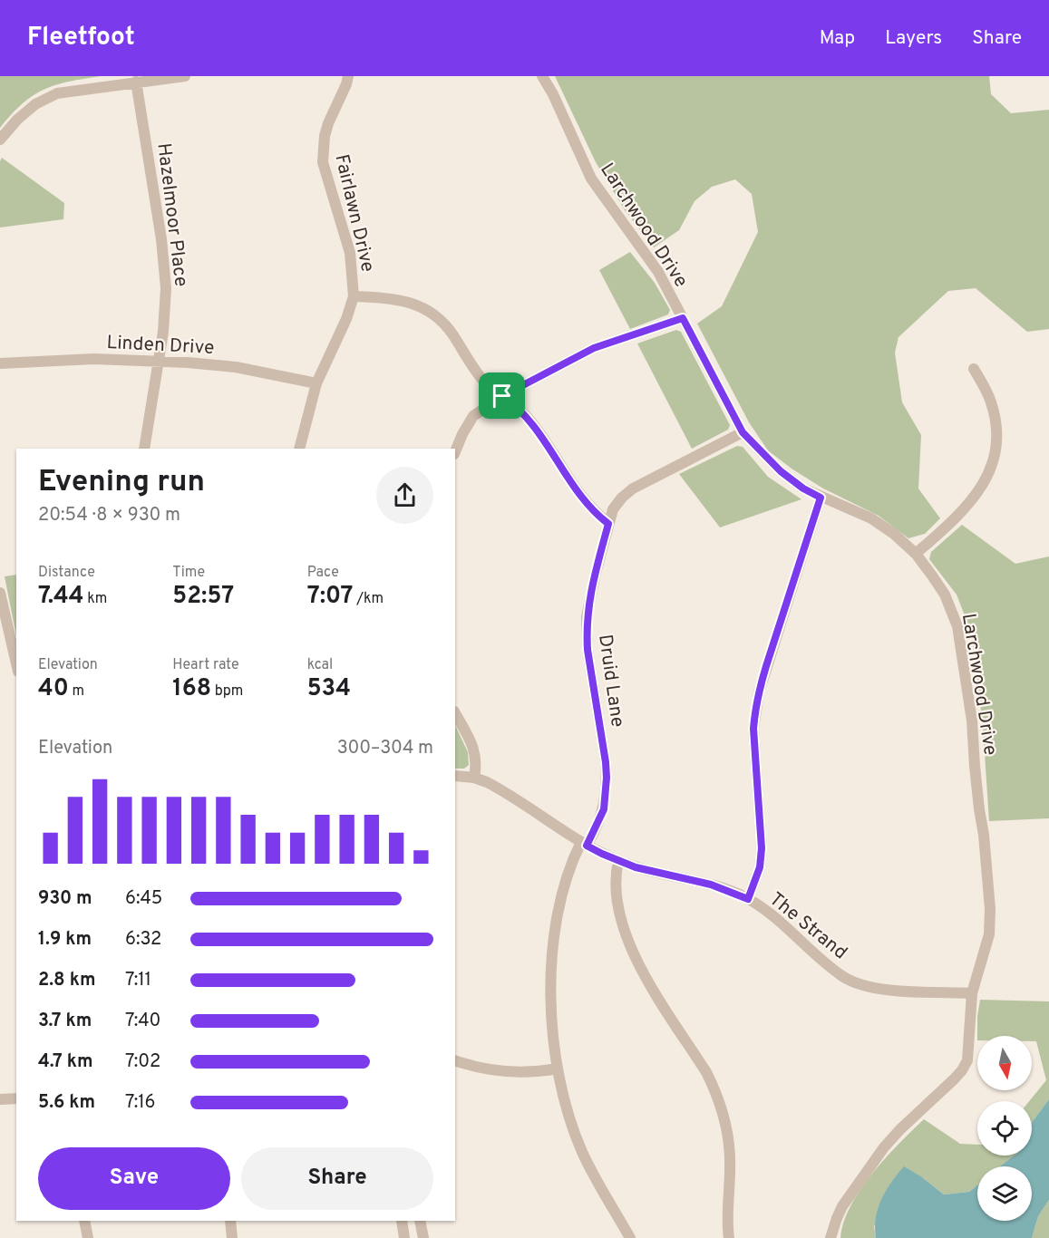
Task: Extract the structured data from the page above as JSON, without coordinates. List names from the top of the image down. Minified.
{"streets":{"street":["Fairlawn Drive","Hazelmoor Place","Larchwood Drive","Linden Drive","Druid Lane","The Strand"]},"crossings":[["Fairlawn Drive","Linden Drive"],["Hazelmoor Place","Linden Drive"],["Larchwood Drive","Druid Lane"],["Larchwood Drive","The Strand"],["Druid Lane","The Strand"]],"north":"bottom","page":{"header":"Fleetfoot","nav":["Map","Layers","Share"],"heading":["Evening run","20:54 · 8 × 930 m"],"stats":[["Distance","7.44 km"],["Time","52:57"],["Pace","7:07 /km"],["Elevation","40 m"],["Heart rate","168 bpm"],["kcal","534"]],"chart":["Elevation","300–304 m"],"list":[{"name":"930 m","note":"6:45"},{"name":"1.9 km","note":"6:32"},{"name":"2.8 km","note":"7:11"},{"name":"3.7 km","note":"7:40"},{"name":"4.7 km","note":"7:02"},{"name":"5.6 km","note":"7:16"}],"buttons":["Save","Share"]}}
